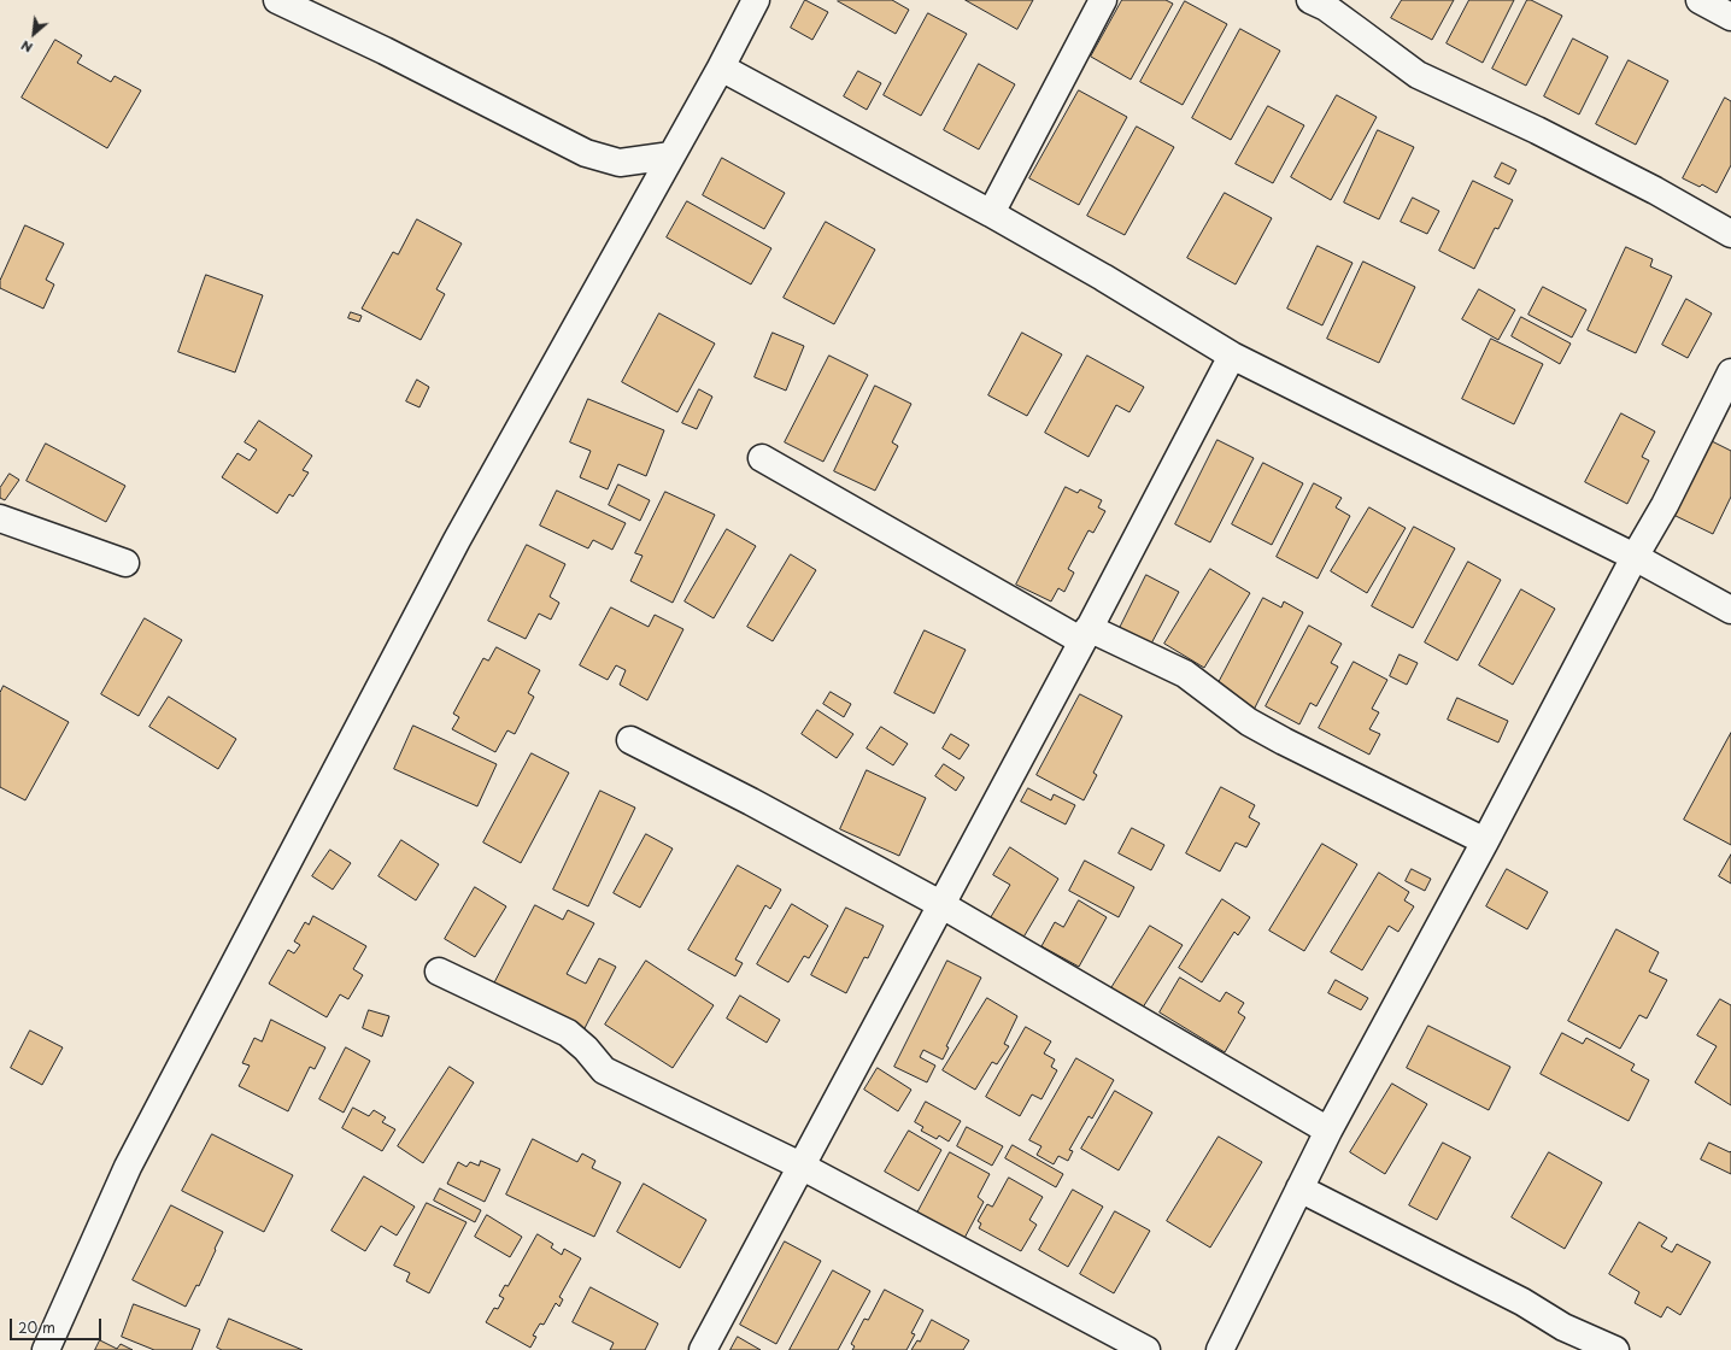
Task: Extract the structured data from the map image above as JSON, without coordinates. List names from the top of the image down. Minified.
{"scale_bar":"20 m","north":"bottom left"}
